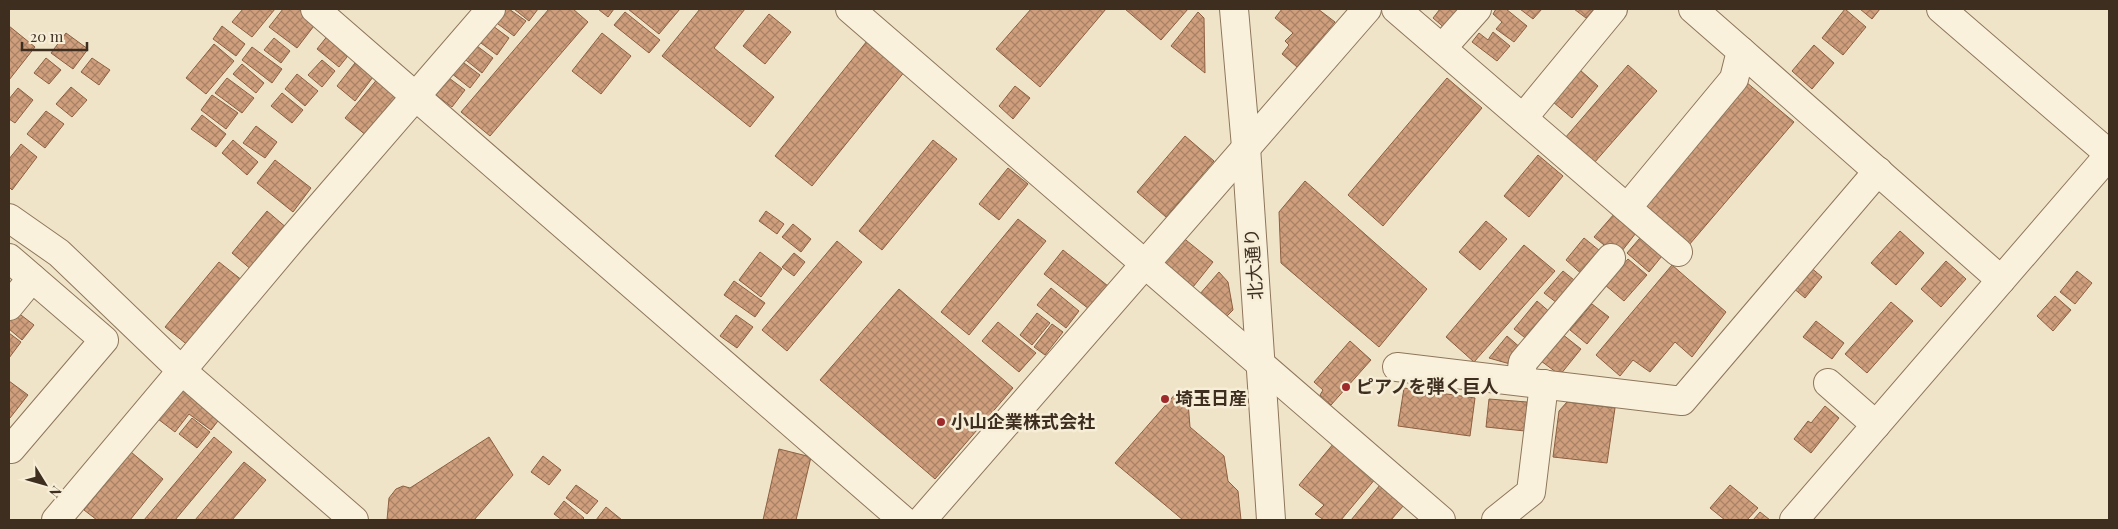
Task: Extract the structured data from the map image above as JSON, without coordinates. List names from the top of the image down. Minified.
{"streets":{"street":["北大通り"]},"places":["ピアノを弾く巨人","埼玉日産","小山企業株式会社"],"scale_bar":"20 m","north":"bottom right"}
